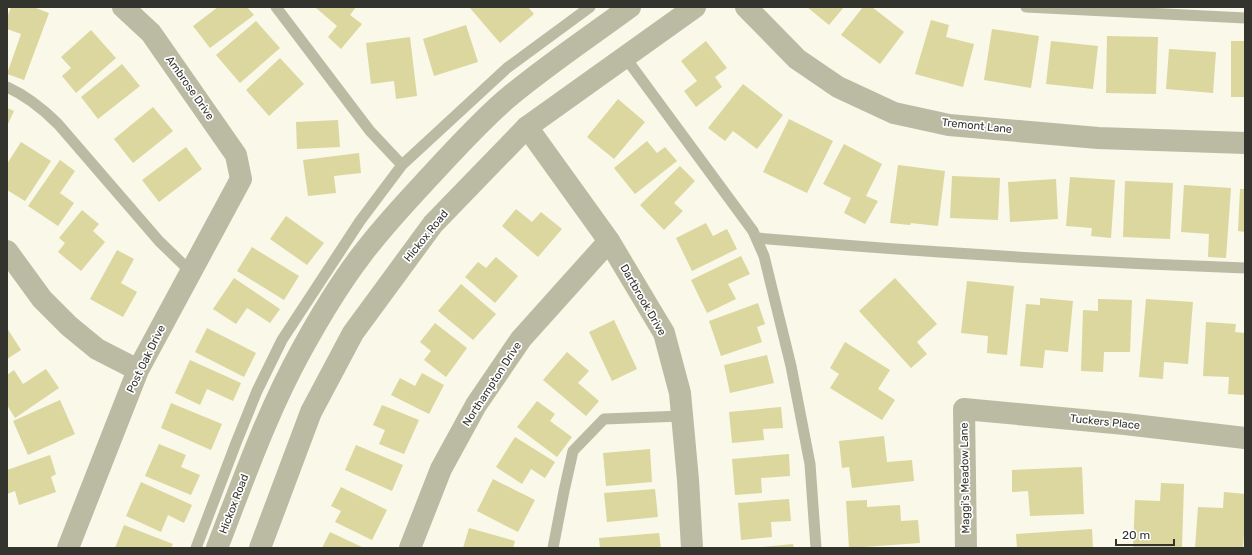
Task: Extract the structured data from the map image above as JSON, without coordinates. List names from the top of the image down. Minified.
{"streets":{"street":["Ambrose Drive","Tremont Lane","Hickox Road","Dartbrook Drive","Post Oak Drive","Northampton Drive","Tuckers Place","Maggi's Meadow Lane"]},"crossings":[["Ambrose Drive","Post Oak Drive"],["Hickox Road","Dartbrook Drive"],["Dartbrook Drive","Northampton Drive"],["Tuckers Place","Maggi's Meadow Lane"]],"scale_bar":"20 m"}
